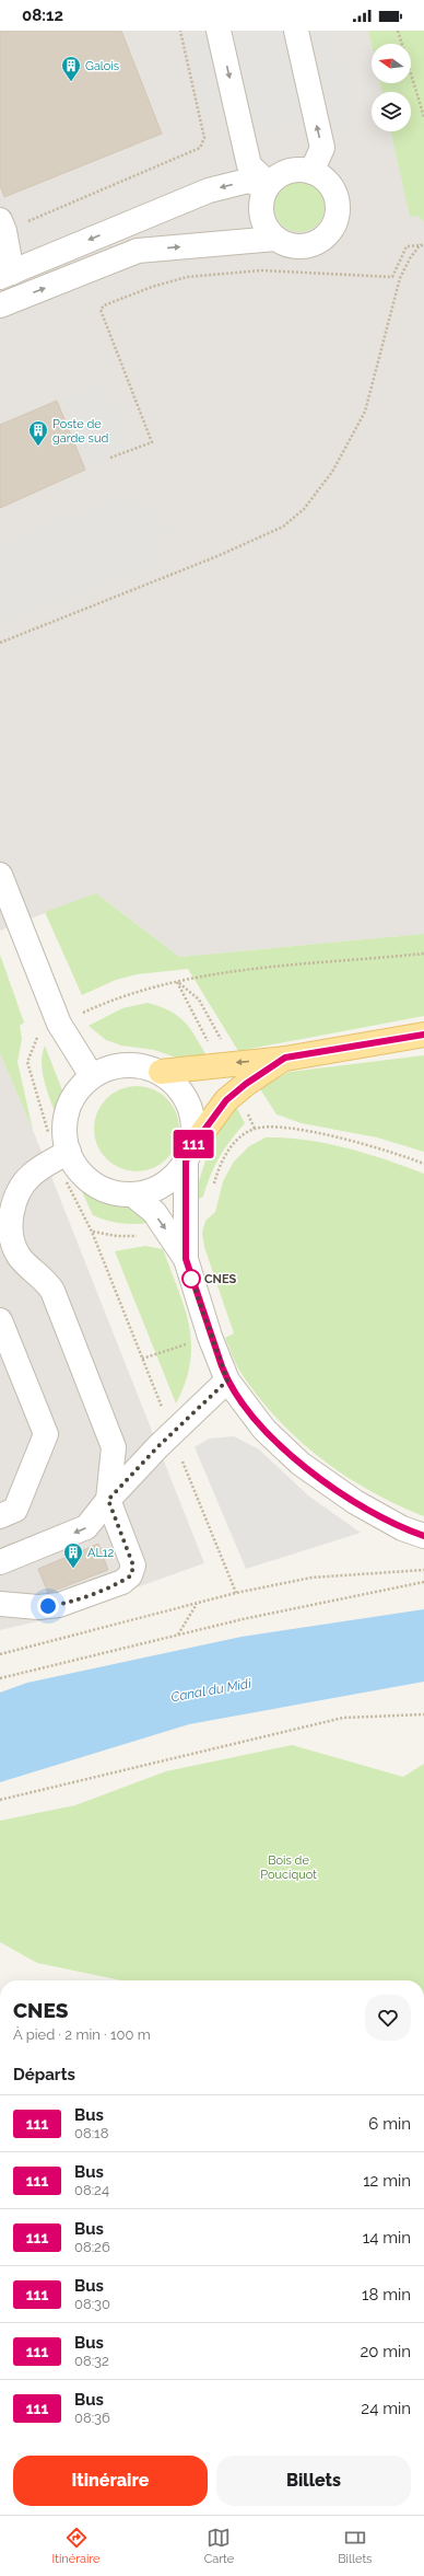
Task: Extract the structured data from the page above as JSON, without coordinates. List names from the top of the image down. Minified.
{"water":["Canal du Midi"],"parks":["Bois de Pouciquot"],"places":{"building":["Galois","Poste de garde sud","AL12"],"other":["CNES"]},"lines":["bus line 111"],"north":"left","page":{"status":"08:12","on_map":"111","heading":[["CNES","À pied · 2 min · 100 m"],"Départs"],"list":[{"mark":"111","name":"Bus","note":"08:18","value":"6 min"},{"mark":"111","name":"Bus","note":"08:24","value":"12 min"},{"mark":"111","name":"Bus","note":"08:26","value":"14 min"},{"mark":"111","name":"Bus","note":"08:30","value":"18 min"},{"mark":"111","name":"Bus","note":"08:32","value":"20 min"},{"mark":"111","name":"Bus","note":"08:36","value":"24 min"}],"buttons":["Itinéraire","Billets"],"tabs":["Itinéraire","Carte","Billets"]}}
